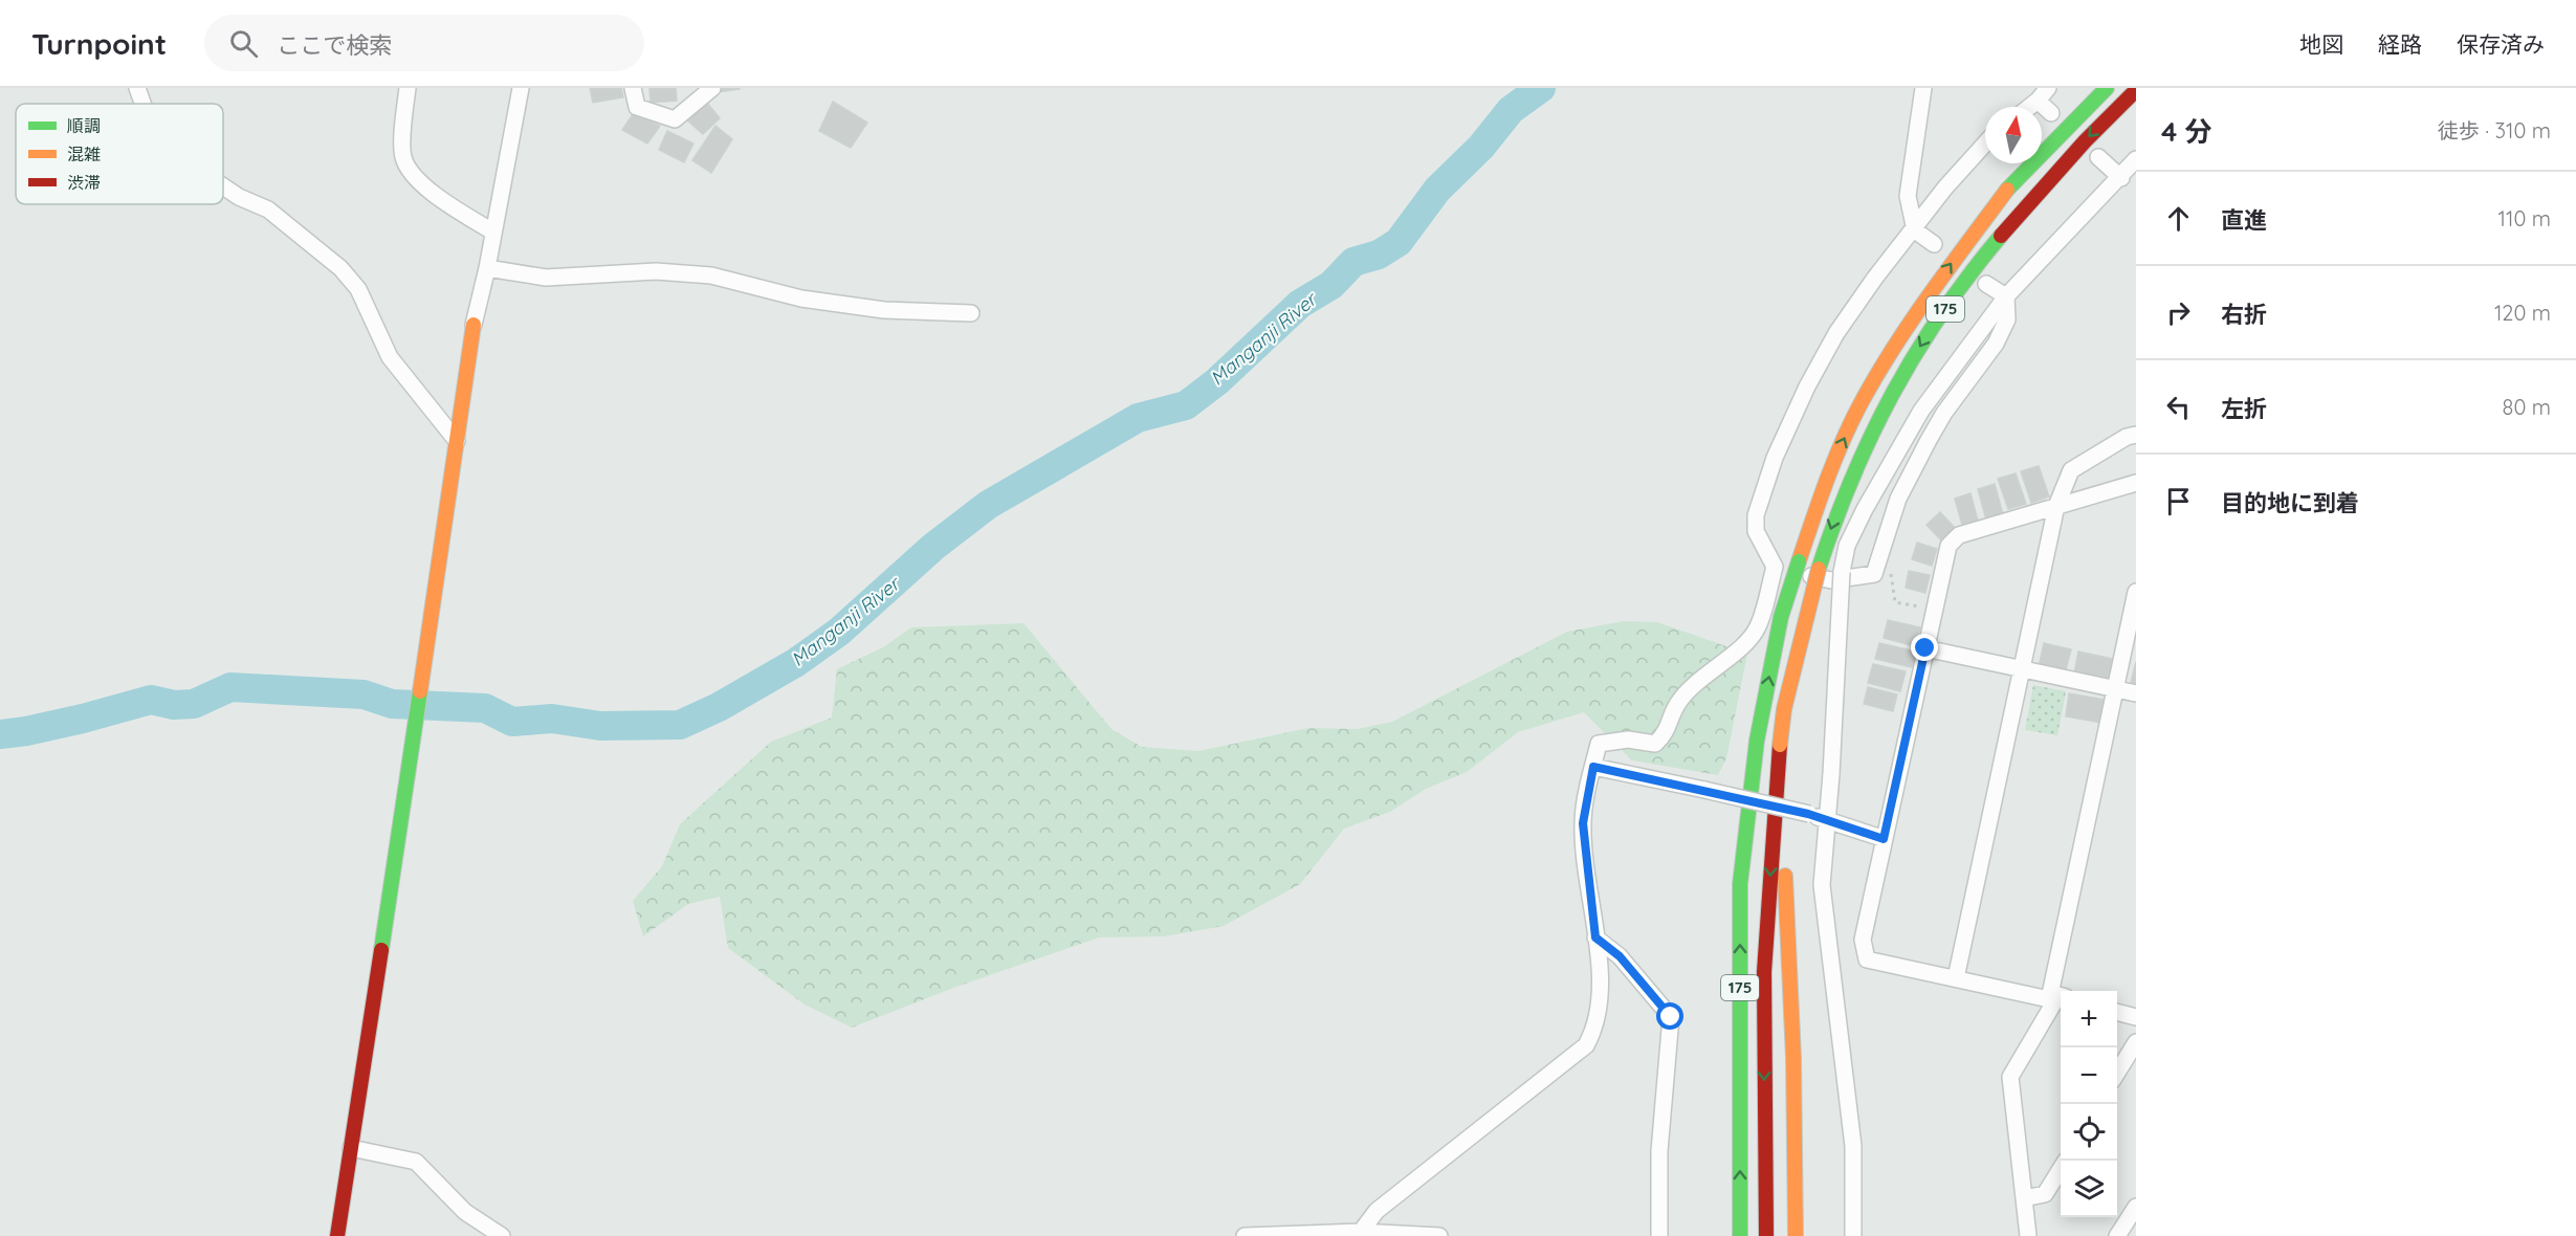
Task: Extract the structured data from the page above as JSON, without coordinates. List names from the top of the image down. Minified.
{"streets":{"main road":["175"]},"water":["Manganji River"],"legend":["順調","混雑","渋滞"],"north":"top","page":{"header":"Turnpoint","search":"ここで検索","nav":["地図","経路","保存済み"],"heading":["4 分","徒歩 · 310 m"],"list":[["直進","110 m"],["右折","120 m"],["左折","80 m"],"目的地に到着"],"map_buttons":["+","−"]}}
